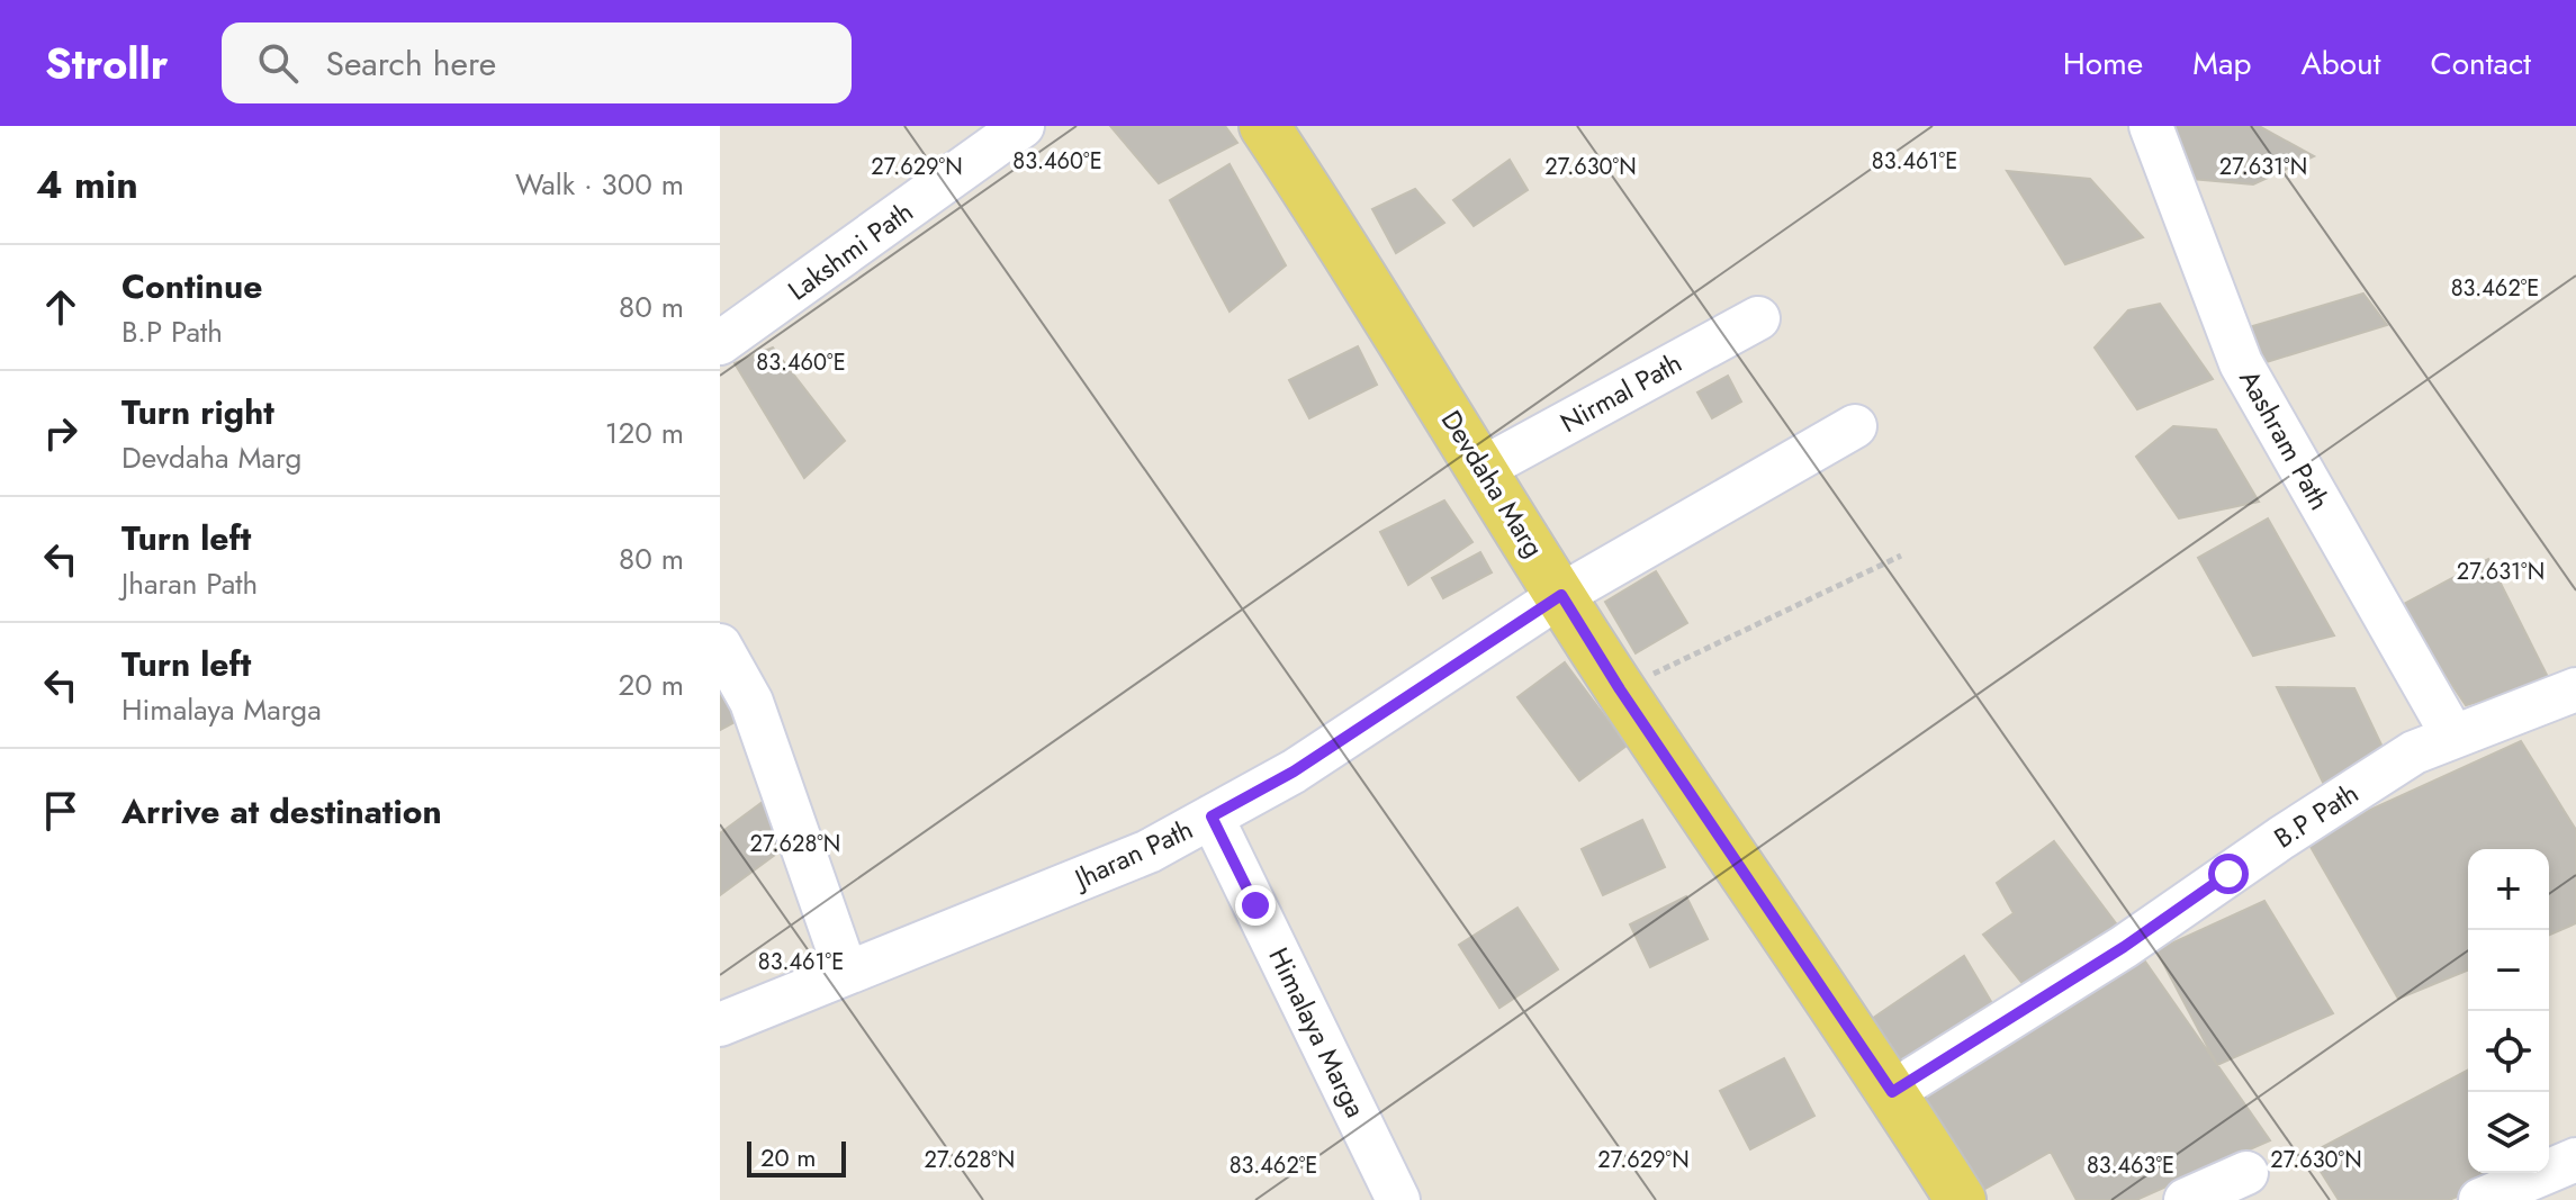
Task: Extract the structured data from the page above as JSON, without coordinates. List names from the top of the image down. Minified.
{"streets":{"main road":["Devdaha Marg"],"street":["Lakshmi Path","Nirmal Path","Aashram Path","B.P Path","Jharan Path","Himalaya Marga"]},"crossings":[["Nirmal Path","Devdaha Marg"],["Aashram Path","B.P Path"],["Devdaha Marg","B.P Path"],["Devdaha Marg","Jharan Path"],["Jharan Path","Himalaya Marga"]],"scale_bar":"20 m","page":{"header":"Strollr","search":"Search here","nav":["Home","Map","About","Contact"],"heading":["4 min","Walk · 300 m"],"list":[["Continue","B.P Path","80 m"],["Turn right","Devdaha Marg","120 m"],["Turn left","Jharan Path","80 m"],["Turn left","Himalaya Marga","20 m"],"Arrive at destination"],"map_buttons":["+","−"],"scale":"20 m"},"coordinates":["83.460°E","83.461°E","27.629°N","27.630°N","27.631°N","83.462°E","27.628°N","83.463°E"]}
